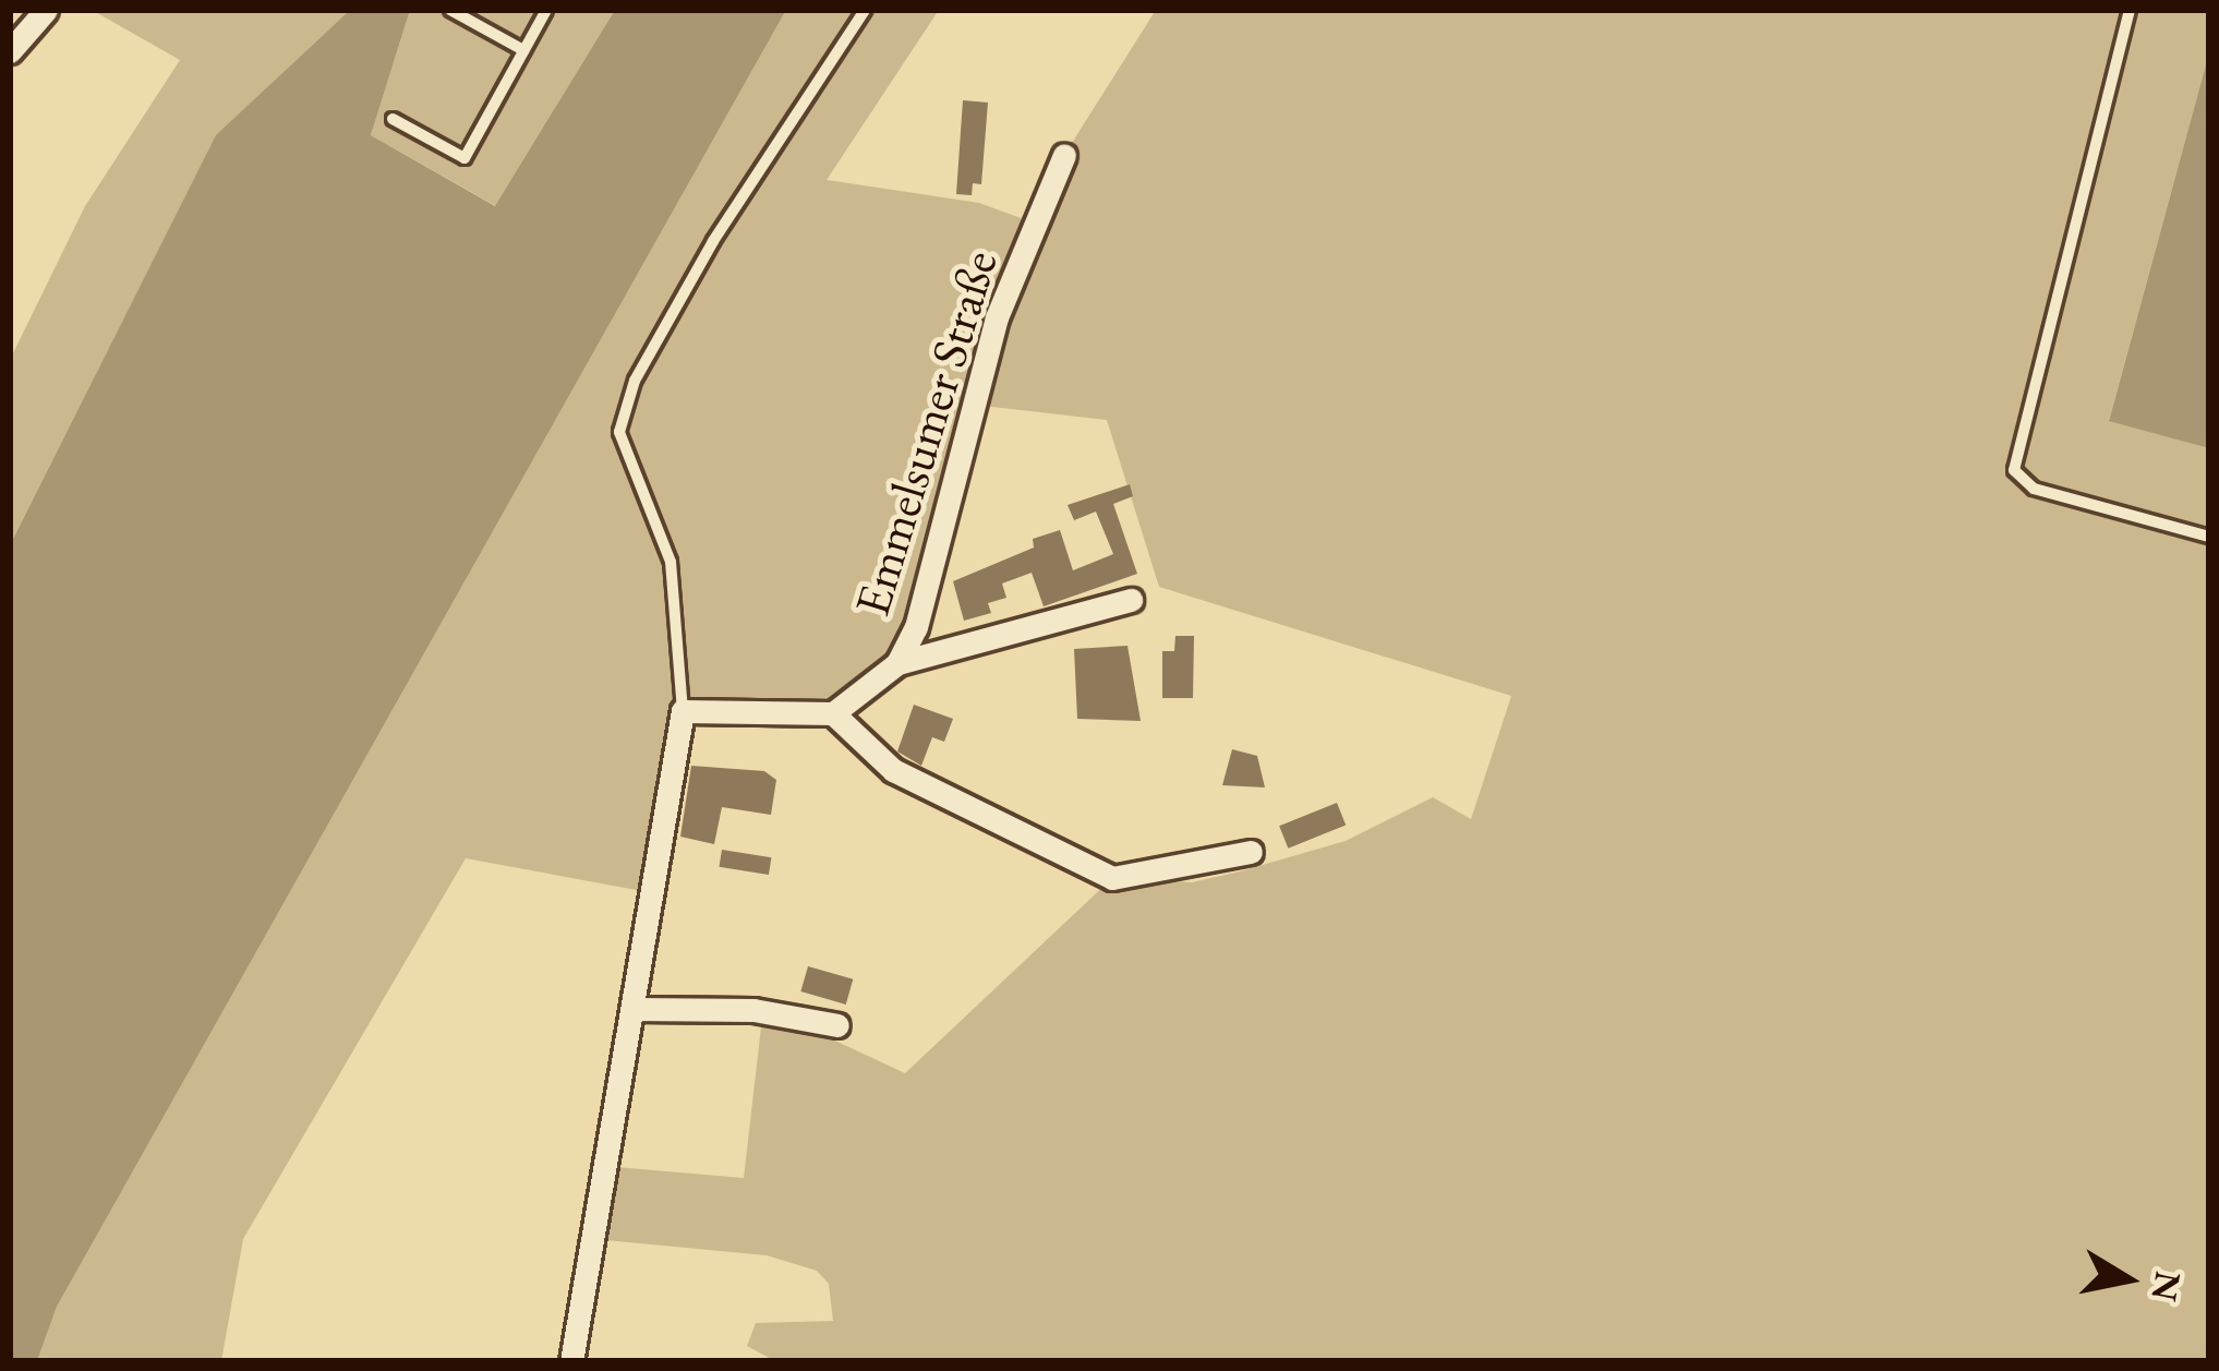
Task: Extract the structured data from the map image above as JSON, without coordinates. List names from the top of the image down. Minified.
{"streets":{"street":["Emmelsumer Straße"]},"north":"right"}
